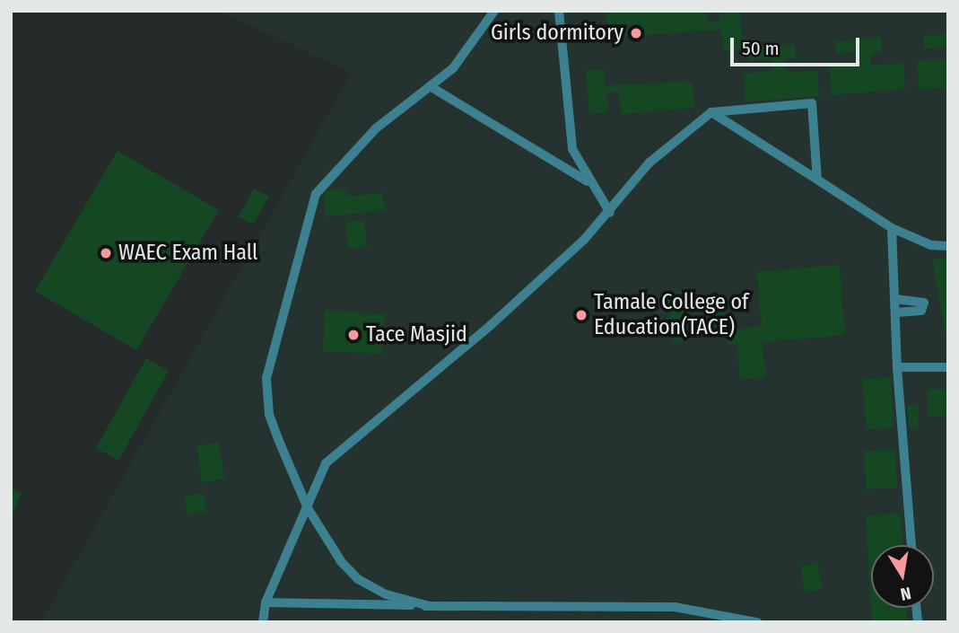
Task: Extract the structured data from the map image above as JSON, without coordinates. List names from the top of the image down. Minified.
{"places":["Girls dormitory","WAEC Exam Hall","Tamale College of Education(TACE)","Tace Masjid"],"scale_bar":"50 m","north":"bottom"}
